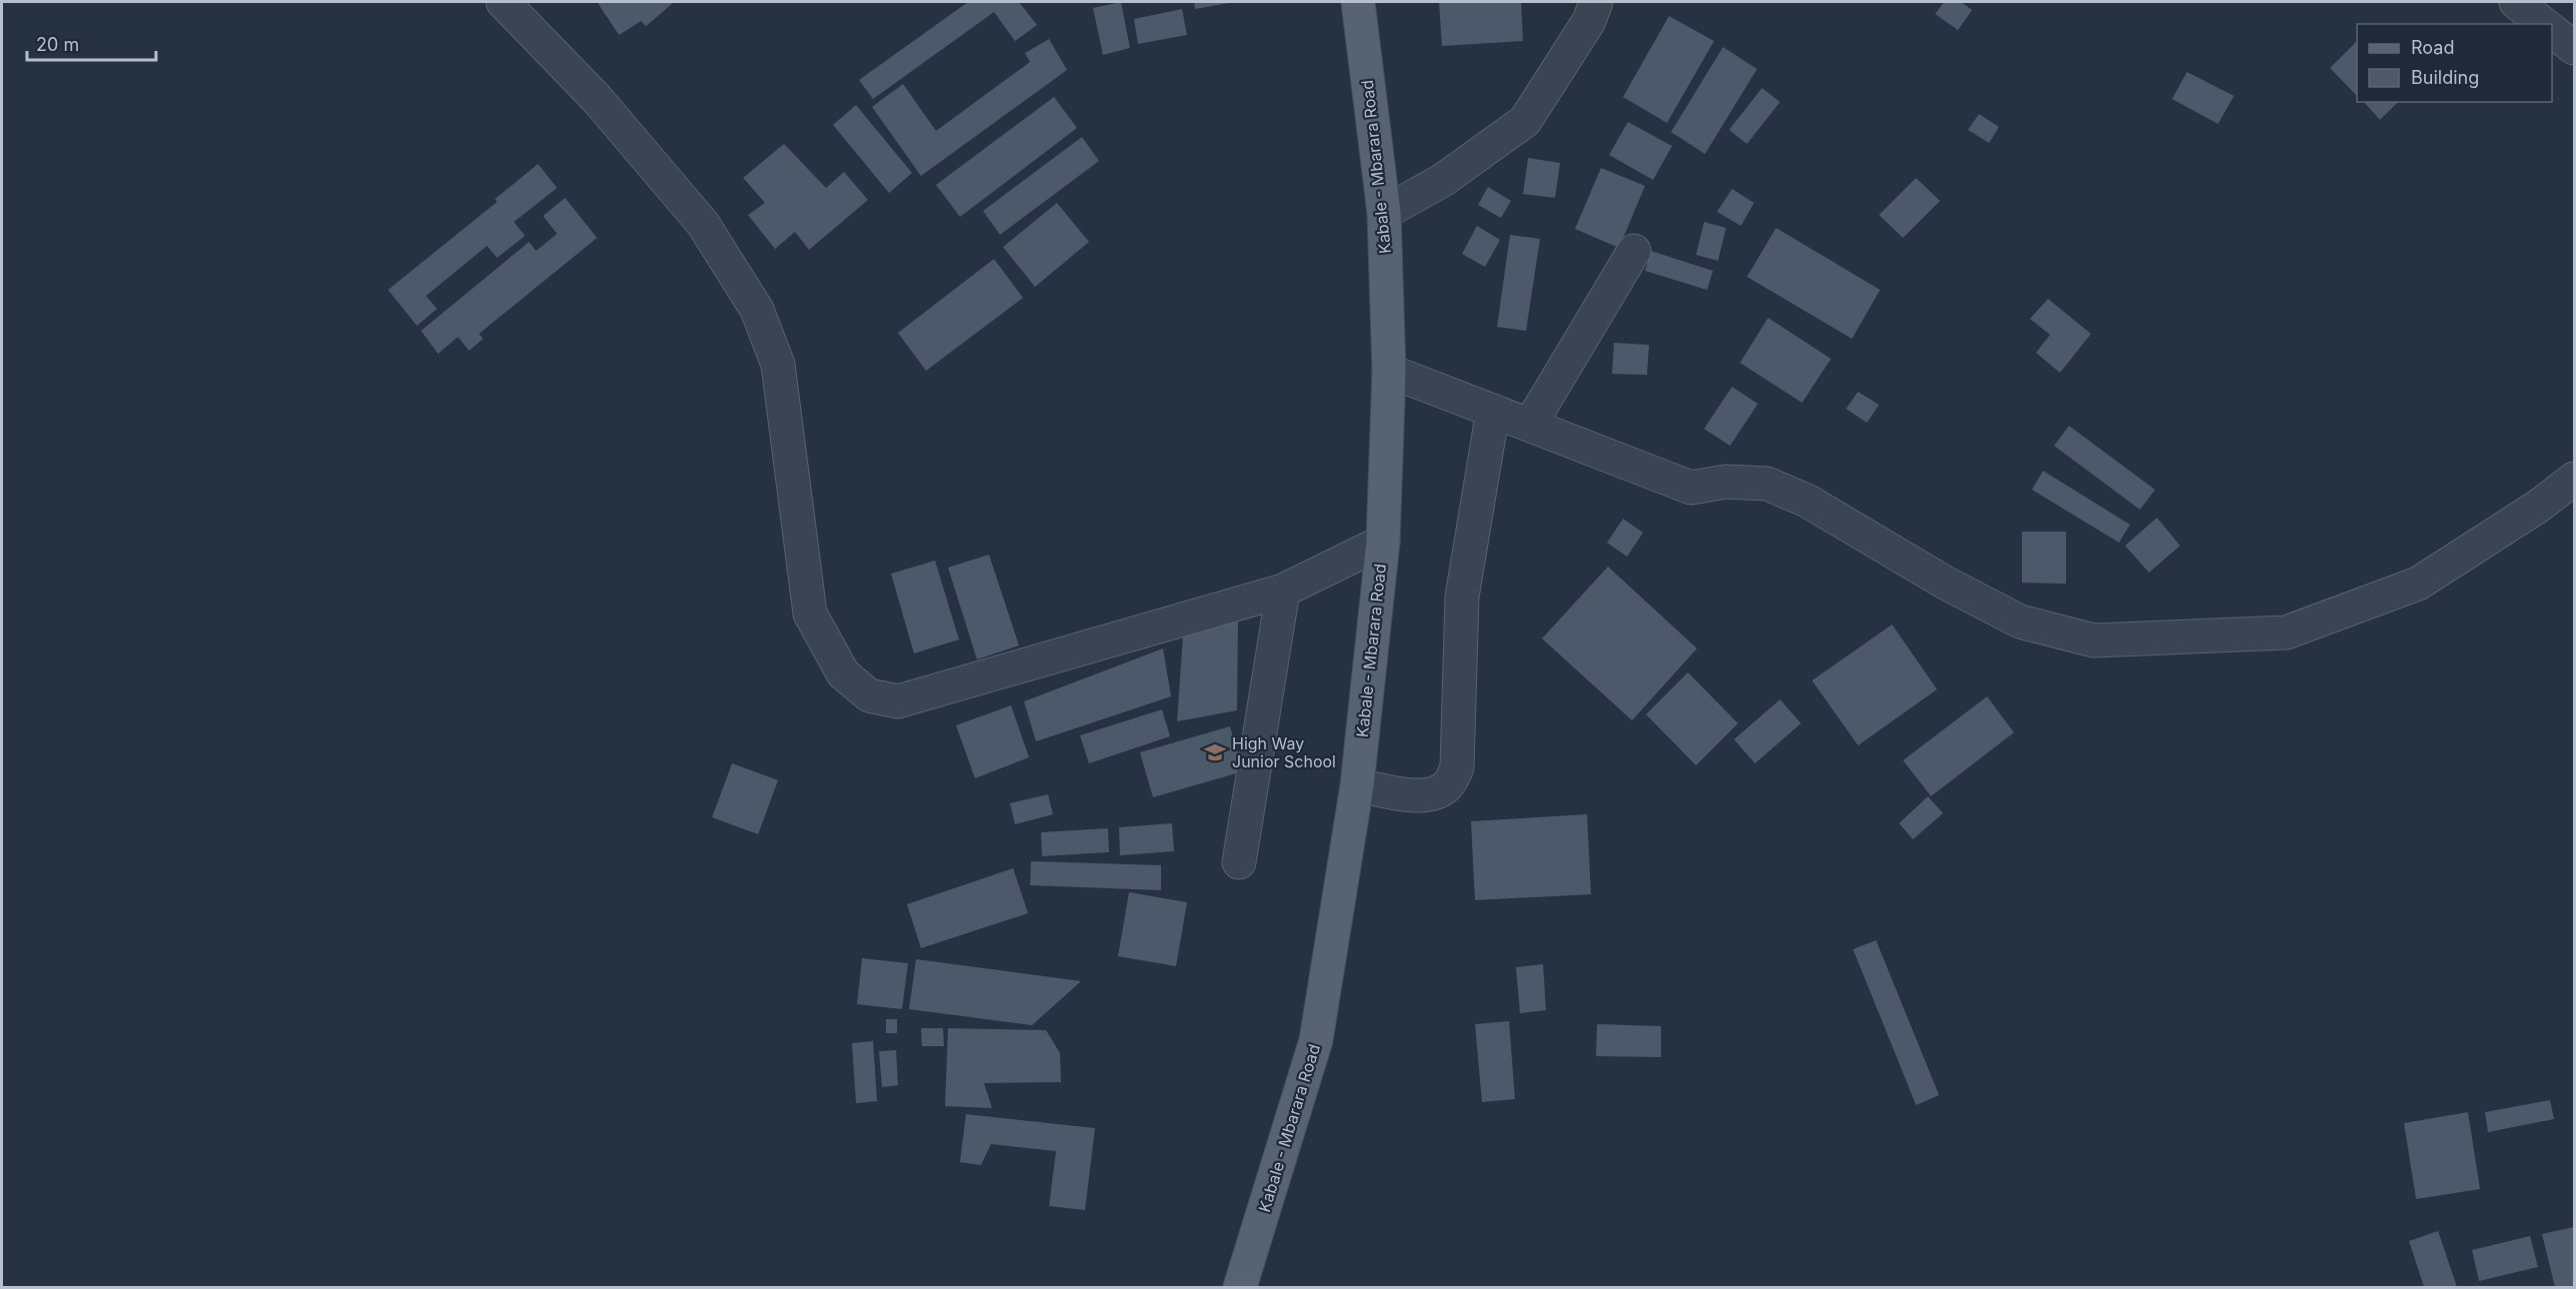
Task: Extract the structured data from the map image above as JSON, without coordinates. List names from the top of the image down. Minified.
{"streets":{"main road":["Kabale - Mbarara Road"]},"places":{"school or university":["High Way Junior School"]},"legend":["Road","Building"],"scale_bar":"20 m"}
